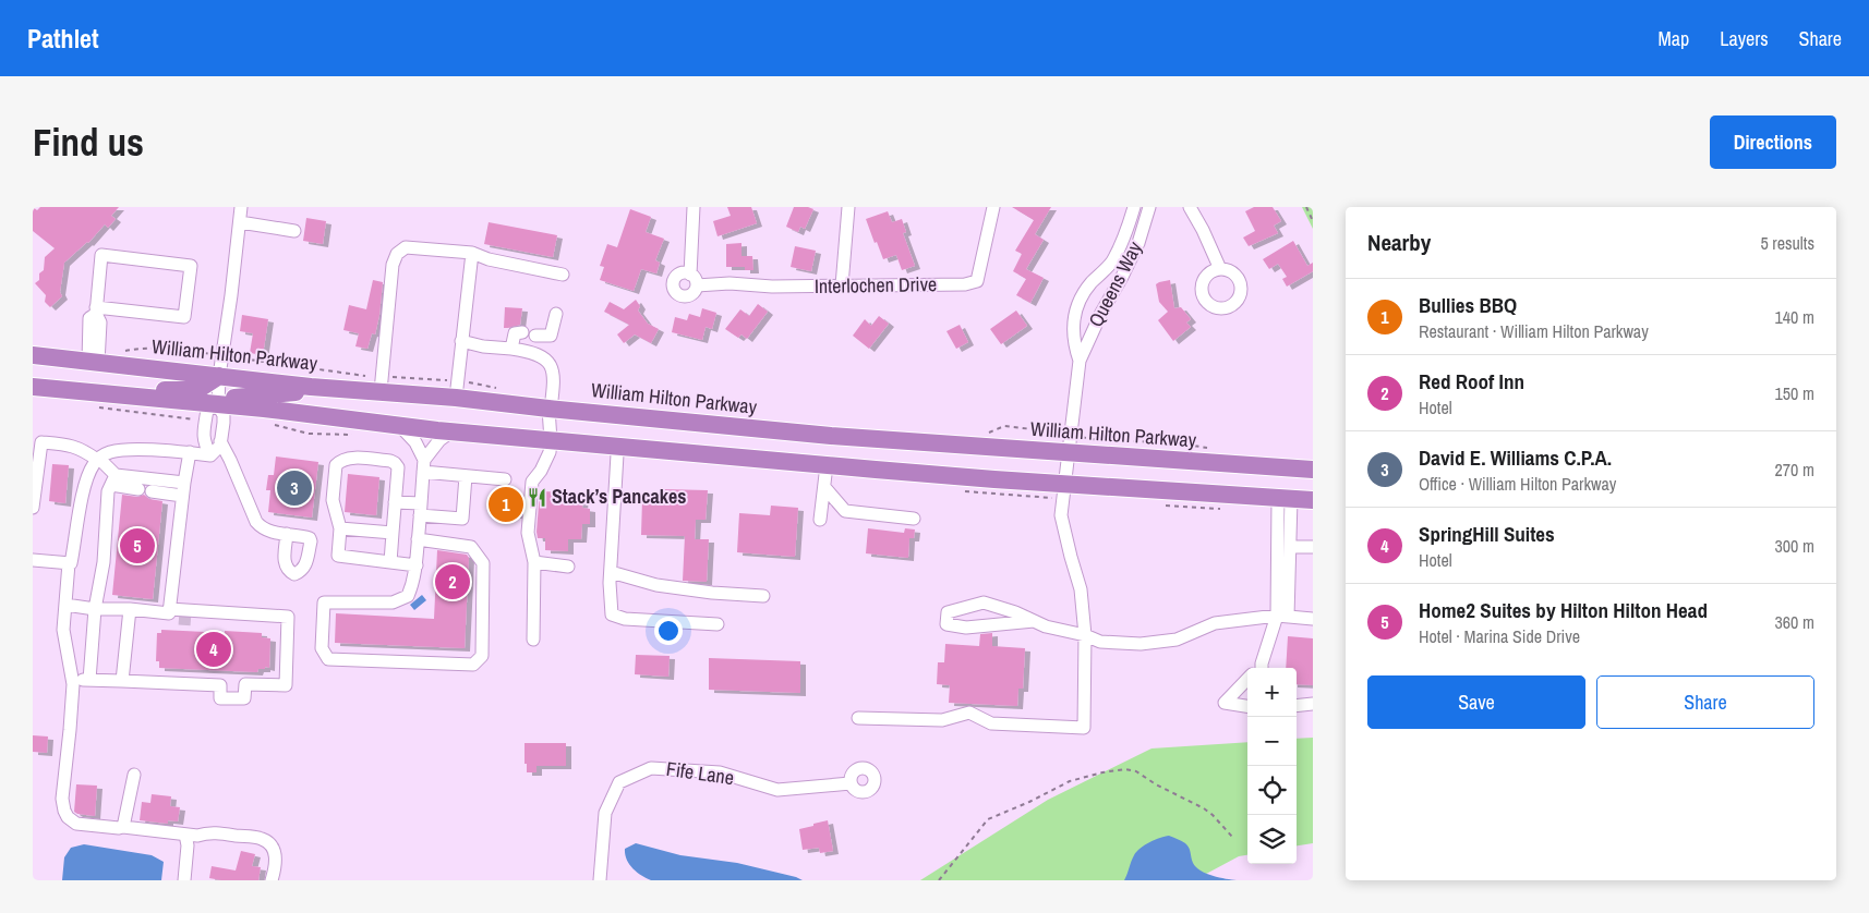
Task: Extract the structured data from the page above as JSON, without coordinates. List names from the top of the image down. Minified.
{"streets":{"highway":["William Hilton Parkway"],"street":["Queens Way","Interlochen Drive","Fife Lane"]},"crossings":[["Queens Way","William Hilton Parkway"]],"places":{"restaurant":["Stack’s Pancakes"]},"page":{"header":"Pathlet","nav":["Map","Layers","Share"],"buttons":["Directions",["Save","Share"]],"title":"Find us","heading":["Nearby","5 results"],"list":[{"mark":"1","name":"Bullies BBQ","note":"Restaurant · William Hilton Parkway","value":"140 m"},{"mark":"2","name":"Red Roof Inn","note":"Hotel","value":"150 m"},{"mark":"3","name":"David E. Williams C.P.A.","note":"Office · William Hilton Parkway","value":"270 m"},{"mark":"4","name":"SpringHill Suites","note":"Hotel","value":"300 m"},{"mark":"5","name":"Home2 Suites by Hilton Hilton Head","note":"Hotel · Marina Side Drive","value":"360 m"}],"pins":["3","1","5","2","4"],"map_buttons":["+","−"]}}
